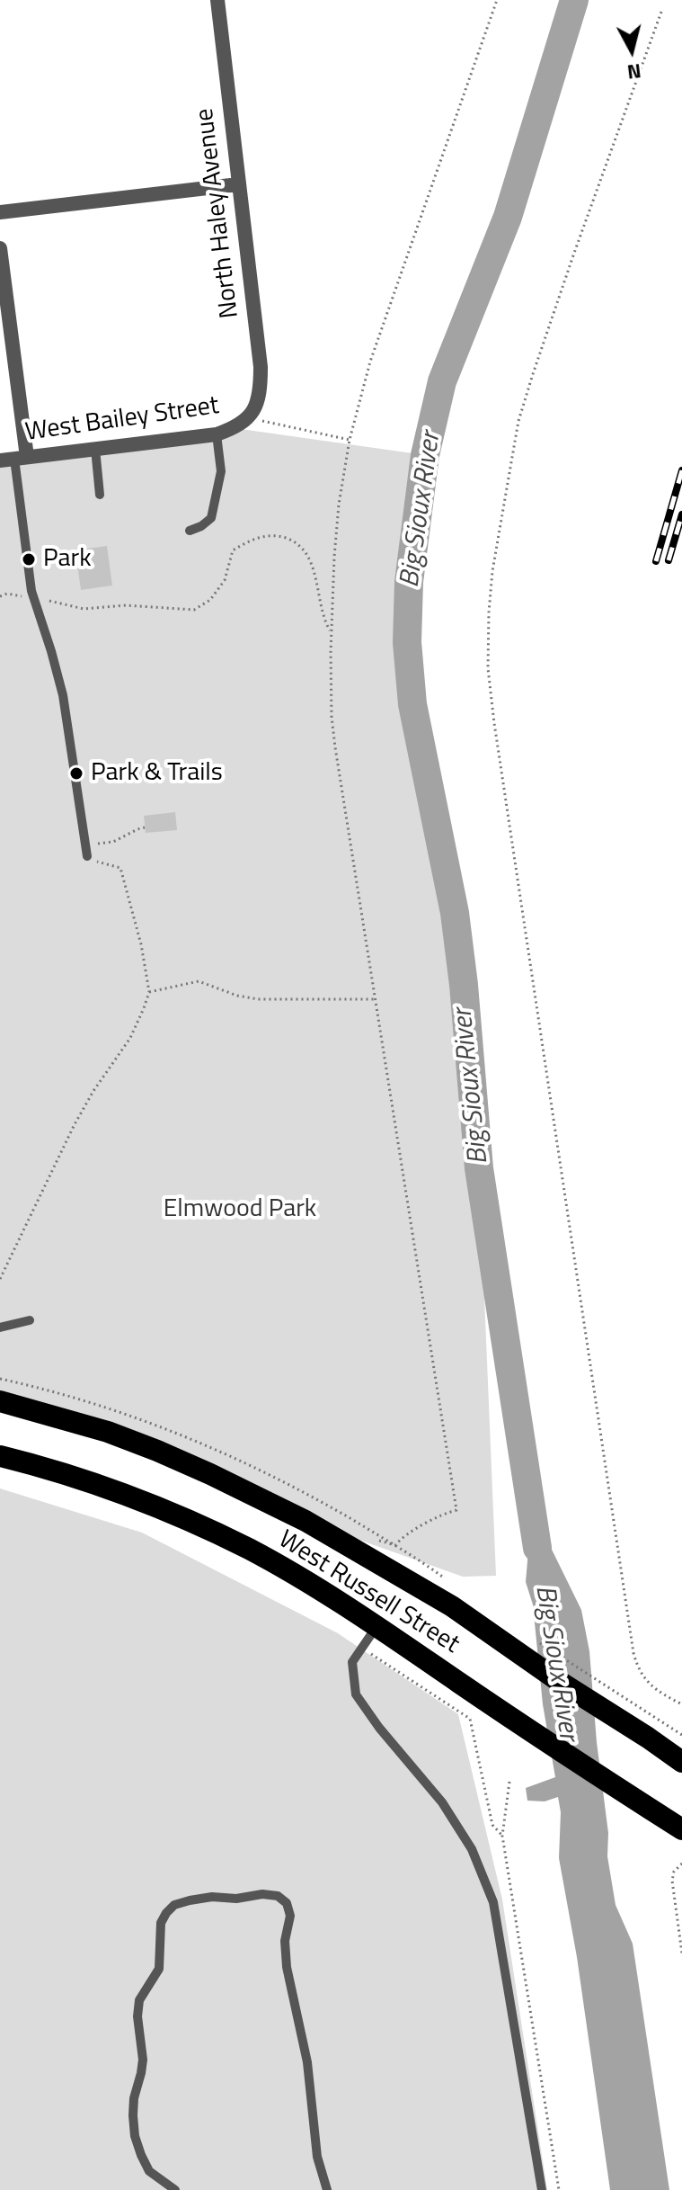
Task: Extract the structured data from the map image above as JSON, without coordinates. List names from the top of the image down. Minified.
{"streets":{"highway":["West Russell Street"],"street":["North Haley Avenue","West Bailey Street"]},"crossings":[["North Haley Avenue","West Bailey Street"]],"water":["Big Sioux River"],"parks":["Elmwood Park"],"places":["Park","Park & Trails"],"north":"bottom"}
